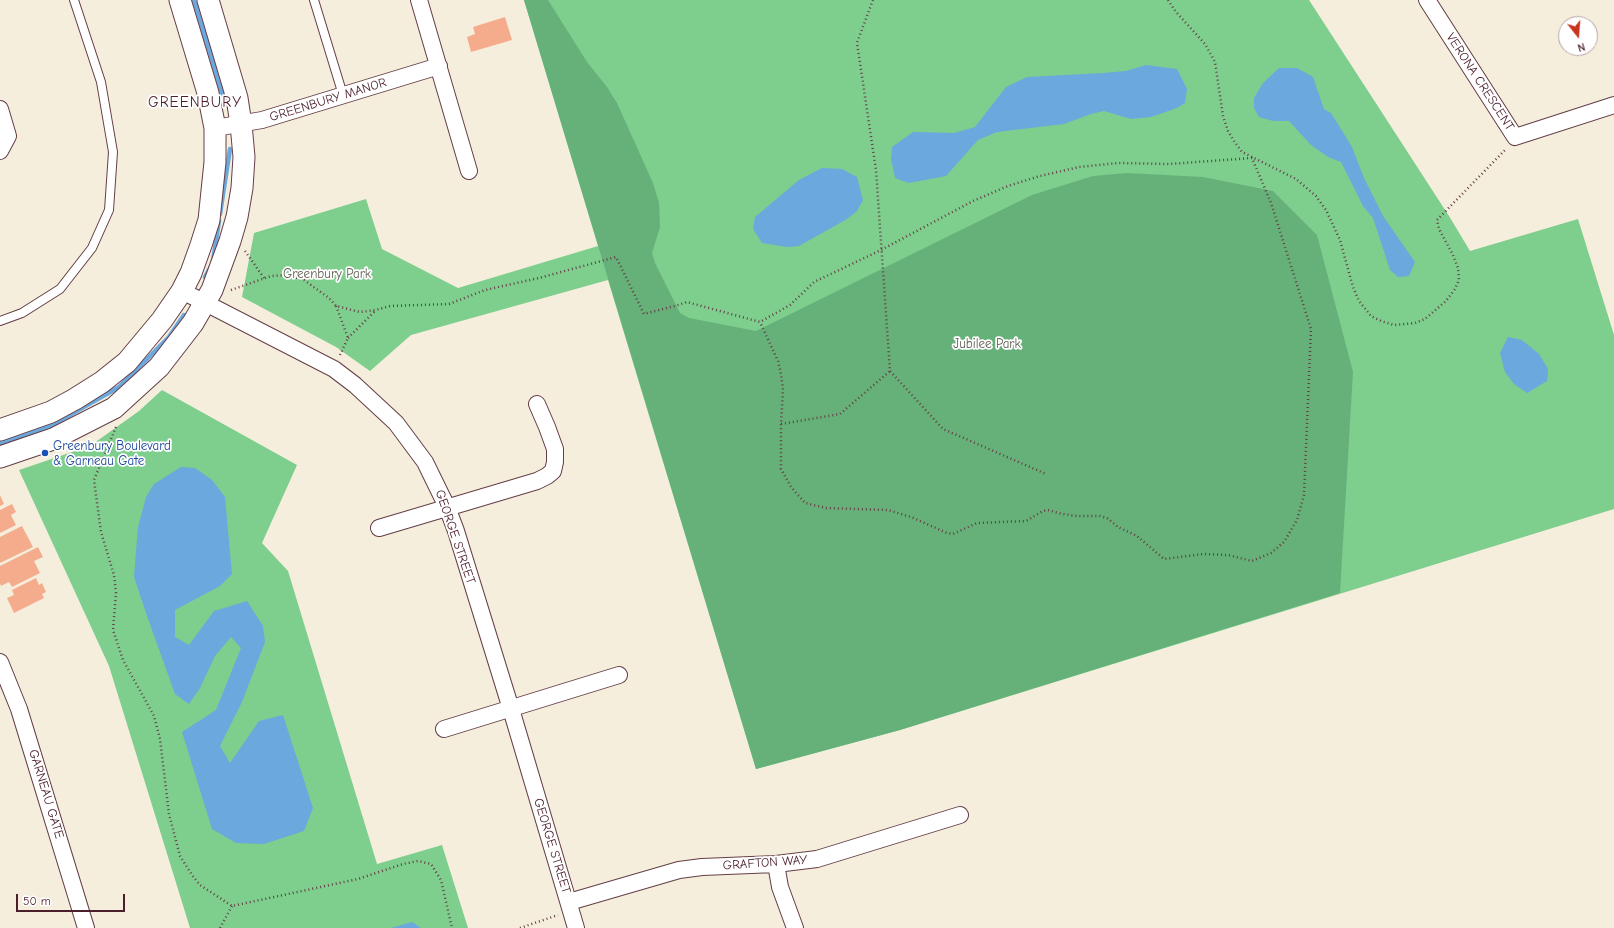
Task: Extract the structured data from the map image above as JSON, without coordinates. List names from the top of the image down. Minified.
{"streets":{"street":["VERONA CRESCENT","GREENBURY MANOR","GEORGE STREET","GARNEAU GATE","GRAFTON WAY"]},"crossings":[["GEORGE STREET","GRAFTON WAY"]],"districts":["GREENBURY"],"parks":["Greenbury Park","Jubilee Park"],"places":["Greenbury Boulevard & Garneau Gate"],"scale_bar":"50 m","north":"bottom"}
